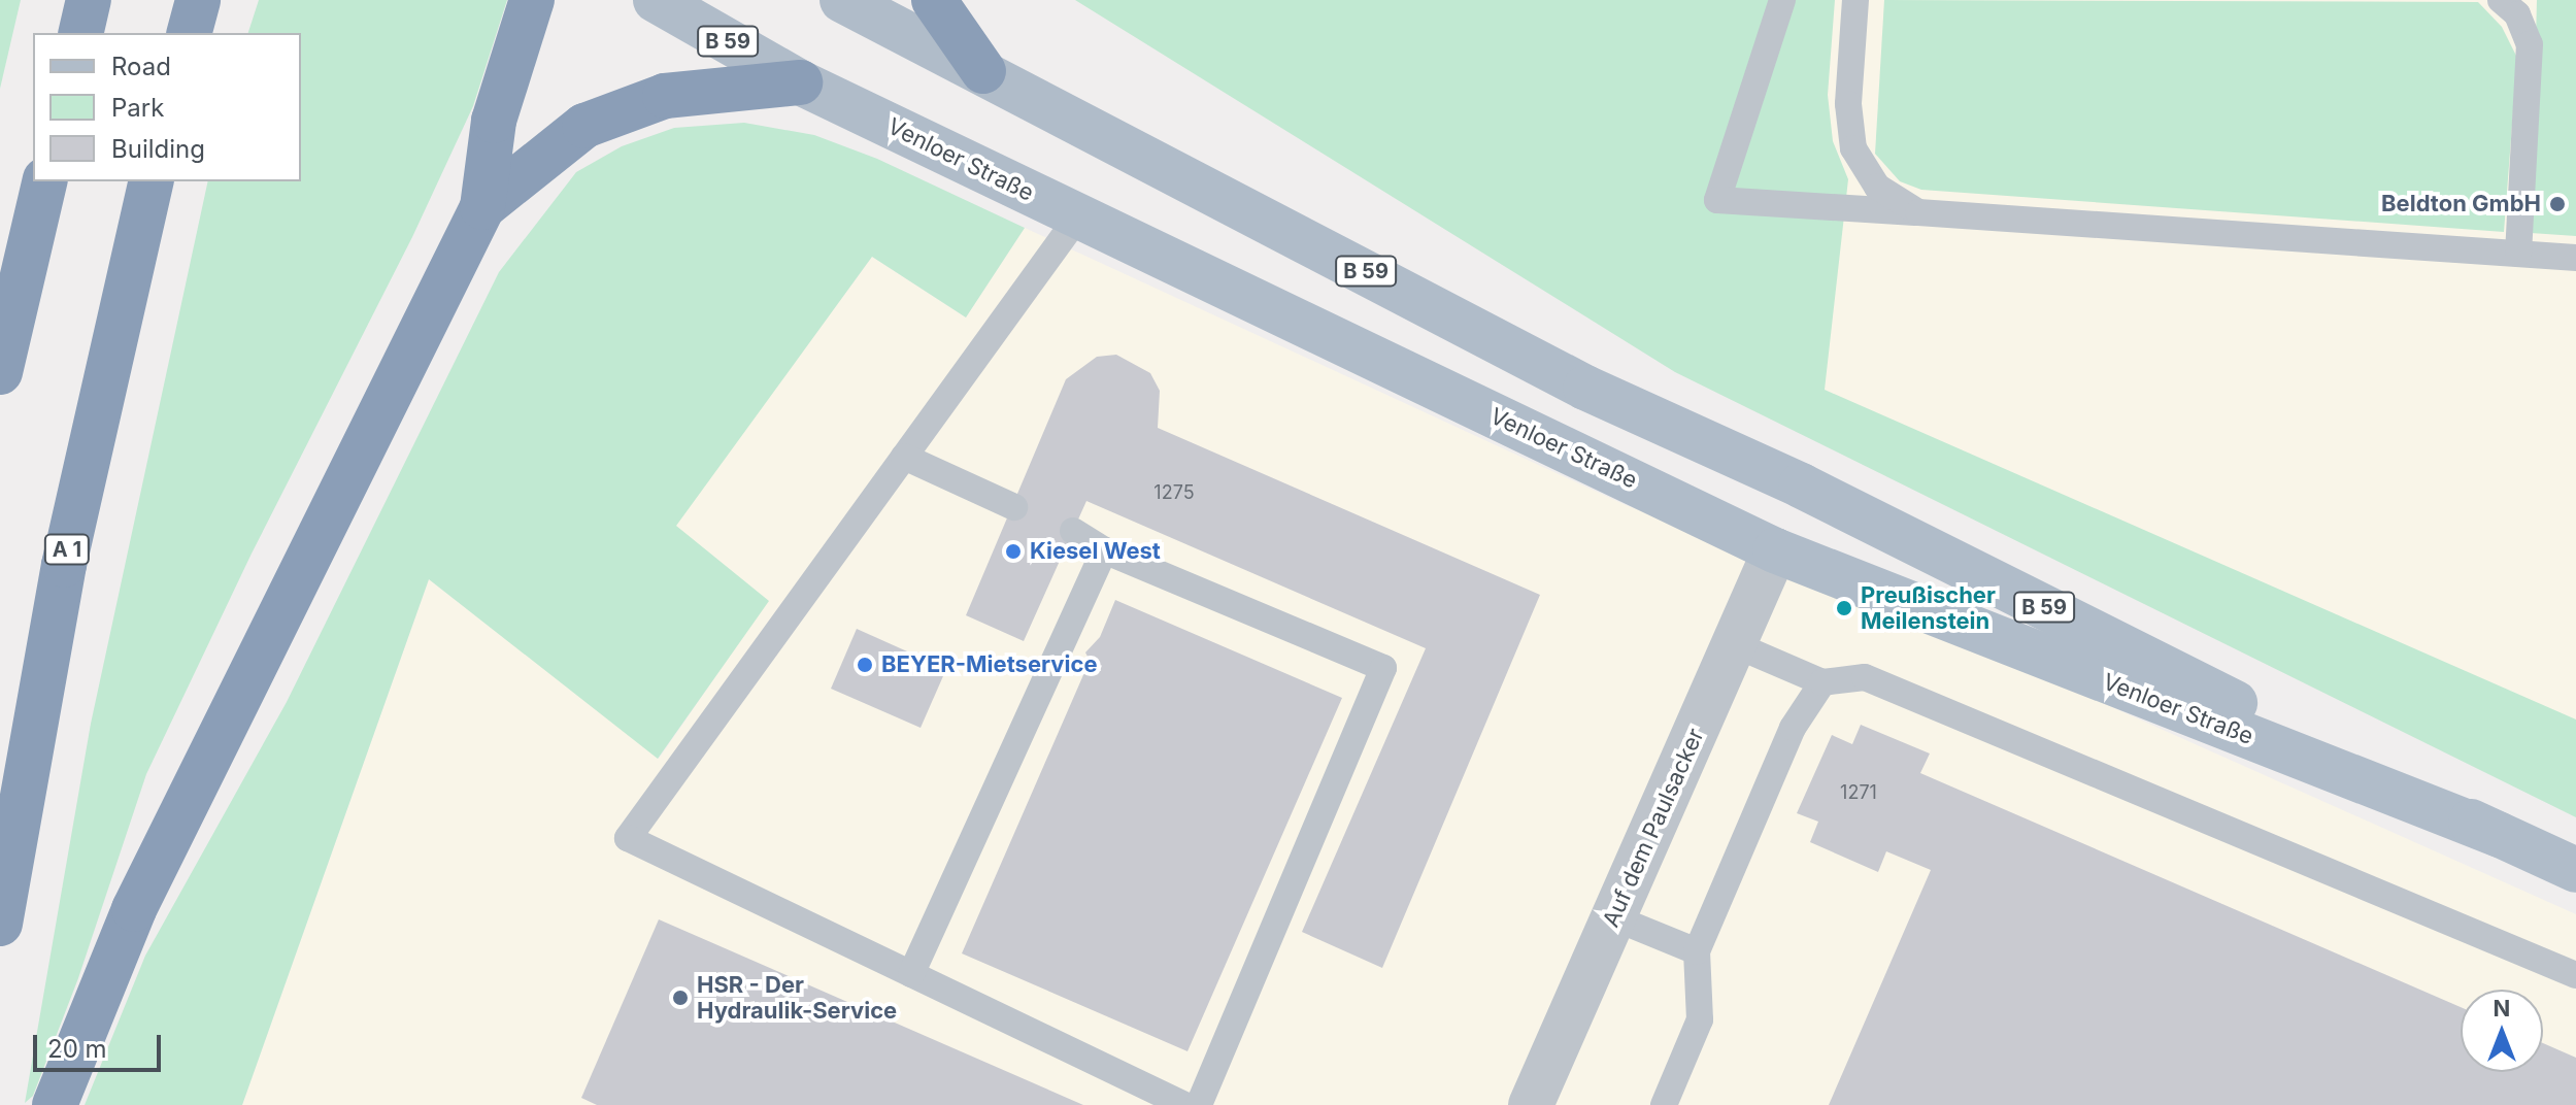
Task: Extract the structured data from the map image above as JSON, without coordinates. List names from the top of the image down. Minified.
{"streets":{"highway":["A 1"],"main road":["B 59","Venloer Straße"],"street":["Auf dem Paulsacker"]},"crossings":[["Venloer Straße","Auf dem Paulsacker"]],"places":["Beldton GmbH","Kiesel West","Preußischer Meilenstein","BEYER-Mietservice","HSR - Der Hydraulik-Service"],"house_numbers":["1275","1271"],"legend":["Road","Park","Building"],"scale_bar":"20 m","north":"top"}
